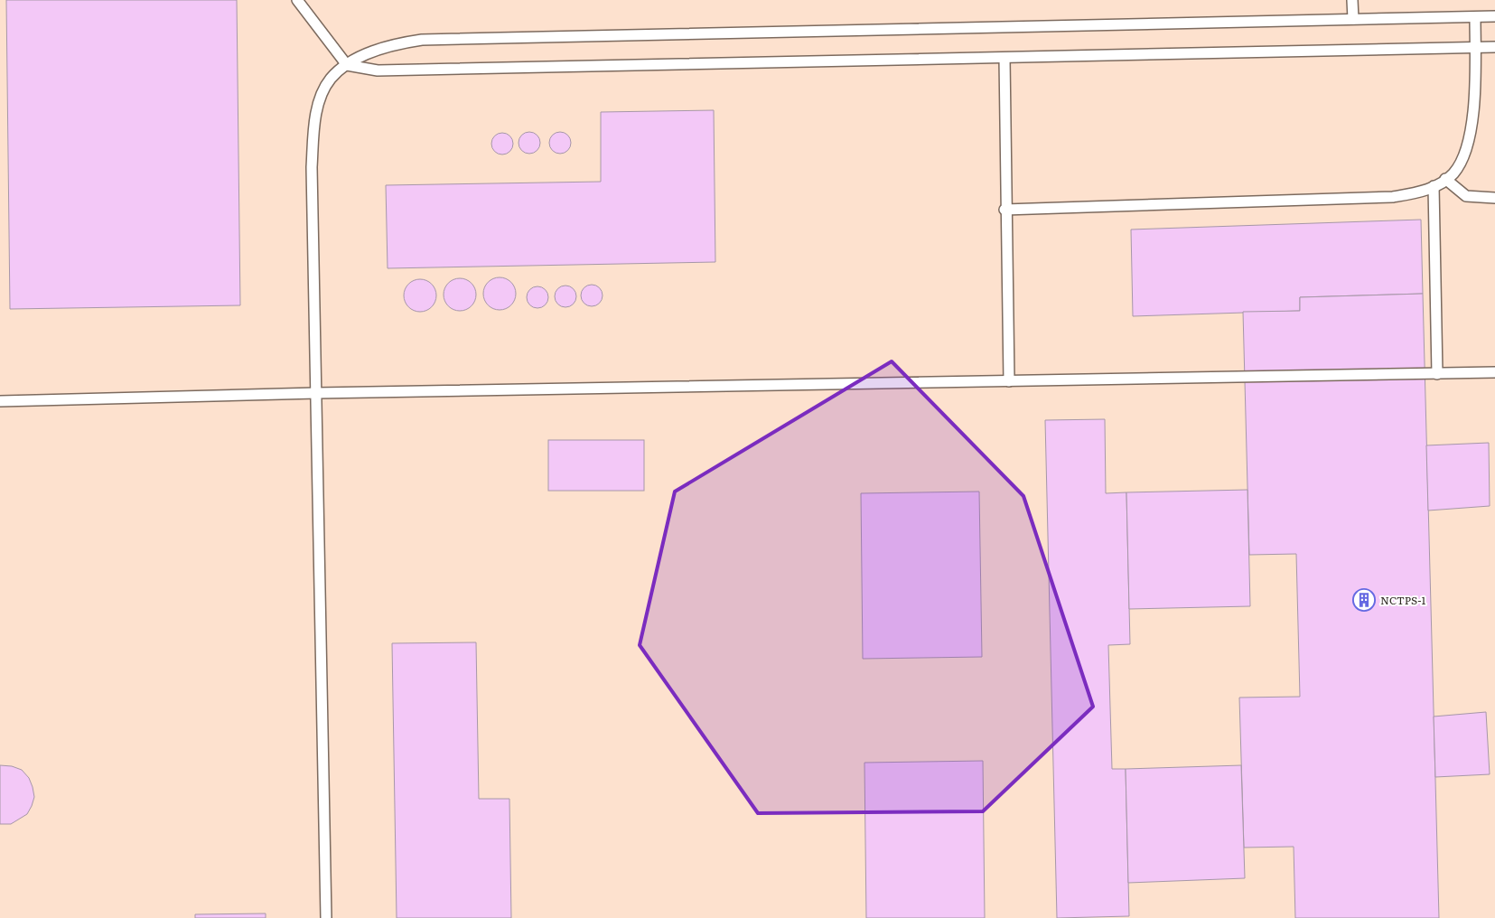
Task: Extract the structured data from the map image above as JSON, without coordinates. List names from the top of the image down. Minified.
{"places":{"building":["NCTPS-1"]}}
